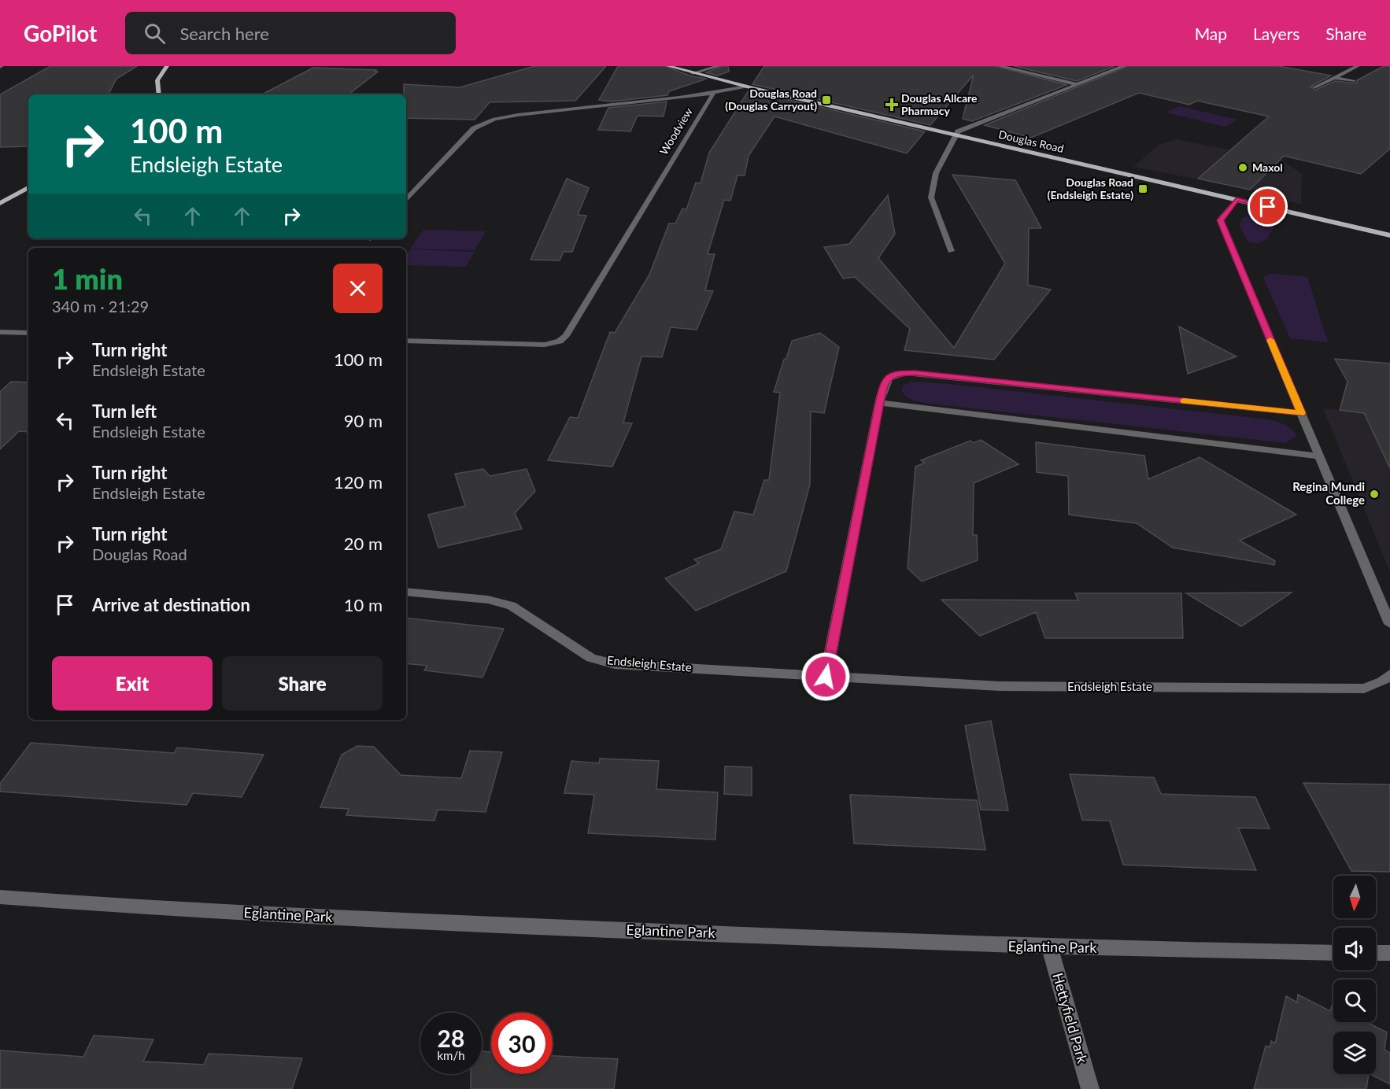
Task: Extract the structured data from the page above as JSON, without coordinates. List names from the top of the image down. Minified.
{"streets":{"main road":["Douglas Road"],"street":["Woodview","Endsleigh Estate","Eglantine Park","Hettyfield Park"]},"crossings":[["Eglantine Park","Hettyfield Park"]],"places":{"transit":["Douglas Road (Douglas Carryout)","Douglas Road (Endsleigh Estate)"],"health":["Douglas Allcare Pharmacy"],"other":["Maxol","Regina Mundi College"]},"north":"bottom","page":{"header":"GoPilot","search":"Search here","nav":["Map","Layers","Share"],"turn":["100 m","Endsleigh Estate"],"heading":["1 min","340 m · 21:29"],"list":[{"name":"Turn right","note":"Endsleigh Estate","value":"100 m"},{"name":"Turn left","note":"Endsleigh Estate","value":"90 m"},{"name":"Turn right","note":"Endsleigh Estate","value":"120 m"},{"name":"Turn right","note":"Douglas Road","value":"20 m"},{"name":"Arrive at destination","value":"10 m"}],"buttons":["Exit","Share"],"speed":"28 km/h","limit":"30"}}
